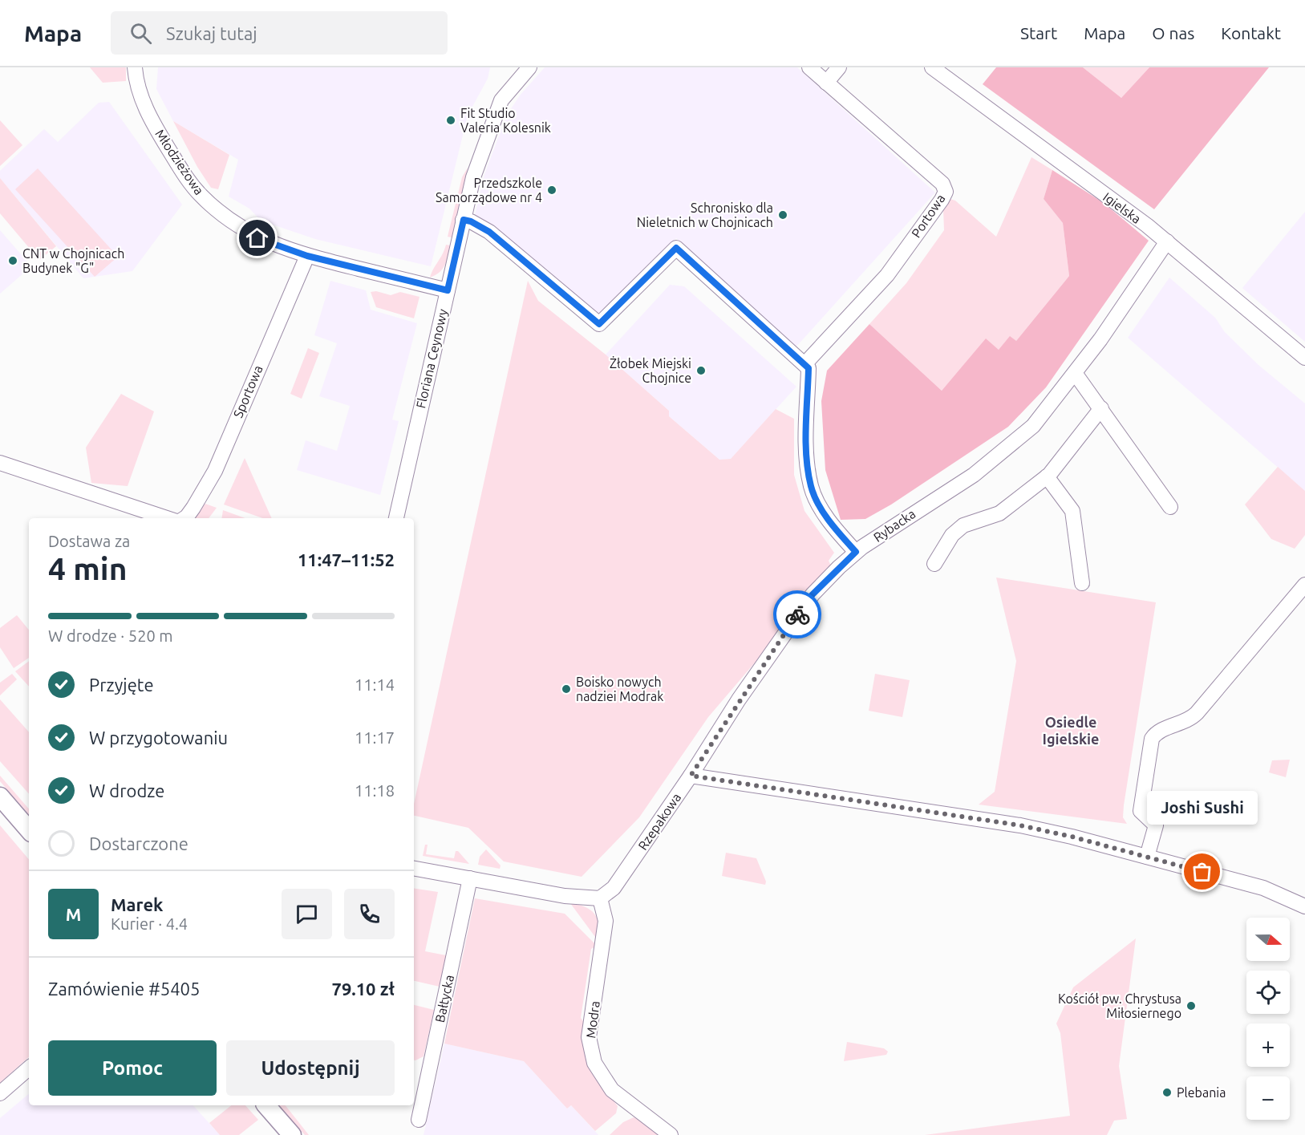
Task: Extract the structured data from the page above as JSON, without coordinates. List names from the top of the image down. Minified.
{"streets":{"street":["Młodzieżowa","Igielska","Portowa","Floriana Ceynowy","Sportowa","Rybacka","Rzepakowa","Bałtycka","Modra"]},"crossings":[["Młodzieżowa","Floriana Ceynowy"],["Młodzieżowa","Sportowa"],["Igielska","Rybacka"],["Rybacka","Rzepakowa"],["Rzepakowa","Modra"]],"districts":["Osiedle Igielskie"],"places":["Fit Studio Valeria Kolesnik","Przedszkole Samorządowe nr 4","Schronisko dla Nieletnich w Chojnicach","CNT w Chojnicach Budynek \"G\"","Żłobek Miejski Chojnice","Boisko nowych nadziei Modrak","Joshi Sushi","Kościół pw. Chrystusa Miłosiernego","Plebania"],"north":"right","page":{"header":"Mapa","search":"Szukaj tutaj","nav":["Start","Mapa","O nas","Kontakt"],"heading":["4 min","Dostawa za","11:47–11:52"],"panel":["Marek","Kurier · 4.4","Zamówienie #5405","79.10 zł"],"bar":"W drodze · 520 m","list":[["Przyjęte","11:14"],["W przygotowaniu","11:17"],["W drodze","11:18"],"Dostarczone"],"bubble":"Joshi Sushi","round":"M","map_buttons":["+","−"],"buttons":["Pomoc","Udostępnij"]}}
